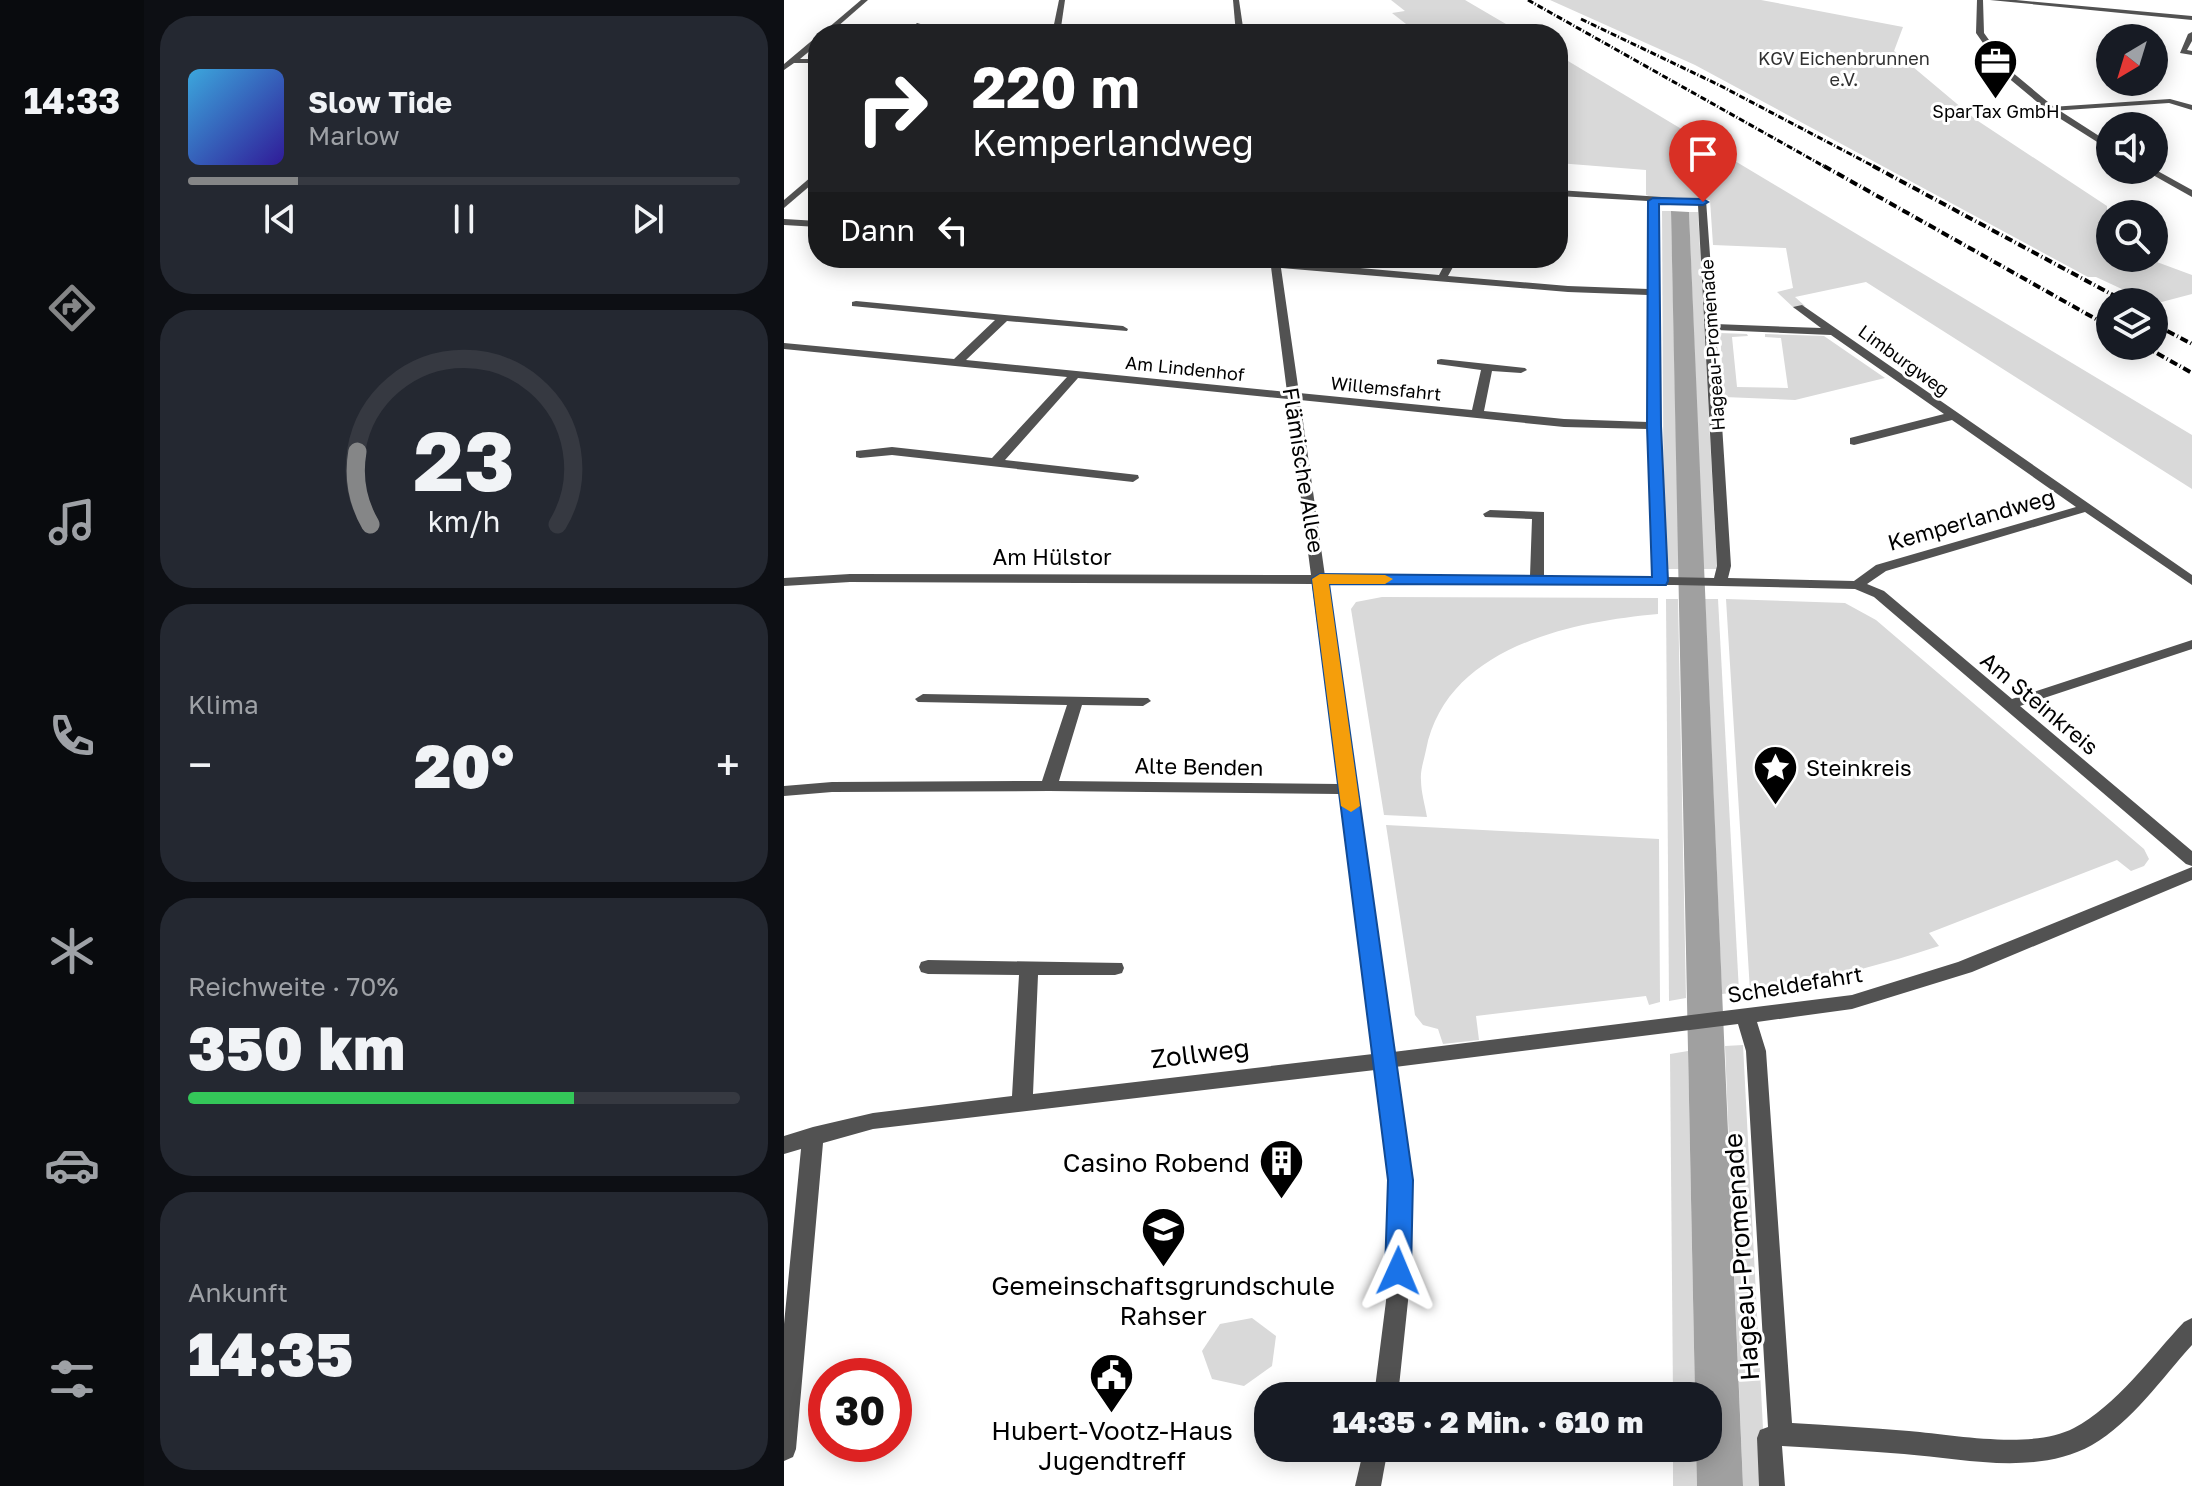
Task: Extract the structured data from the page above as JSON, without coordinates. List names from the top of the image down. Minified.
{"streets":{"street":["Hageau-Promenade","Limburgweg","Am Lindenhof","Willemsfahrt","Flämische Allee","Kemperlandweg","Am Hülstor","Am Steinkreis","Alte Benden","Scheldefahrt","Zollweg"]},"crossings":[["Hageau-Promenade","Limburgweg"],["Hageau-Promenade","Scheldefahrt"],["Limburgweg","Kemperlandweg"],["Am Lindenhof","Willemsfahrt"],["Am Lindenhof","Flämische Allee"],["Willemsfahrt","Flämische Allee"],["Flämische Allee","Am Hülstor"],["Flämische Allee","Alte Benden"],["Flämische Allee","Scheldefahrt"],["Flämische Allee","Zollweg"],["Kemperlandweg","Am Steinkreis"],["Scheldefahrt","Zollweg"]],"parks":["KGV Eichenbrunnen e.V."],"places":{"office":["SparTax GmbH"],"place":["Steinkreis"],"building":["Casino Robend"],"school or university":["Gemeinschaftsgrundschule Rahser"],"public building":["Hubert-Vootz-Haus Jugendtreff"]},"north":"bottom left","page":{"tabs":"14:33","turn":["220 m","Kemperlandweg"],"song":["Slow Tide","Marlow"],"then":"Dann","tile":["Klima",["Reichweite · 70%","350 km"],["Ankunft","14:35"]],"heat":["−","20°","+"],"limit":"30","trip":"14:35 · 2 Min. · 610 m","gauge":["23","km/h"]}}
